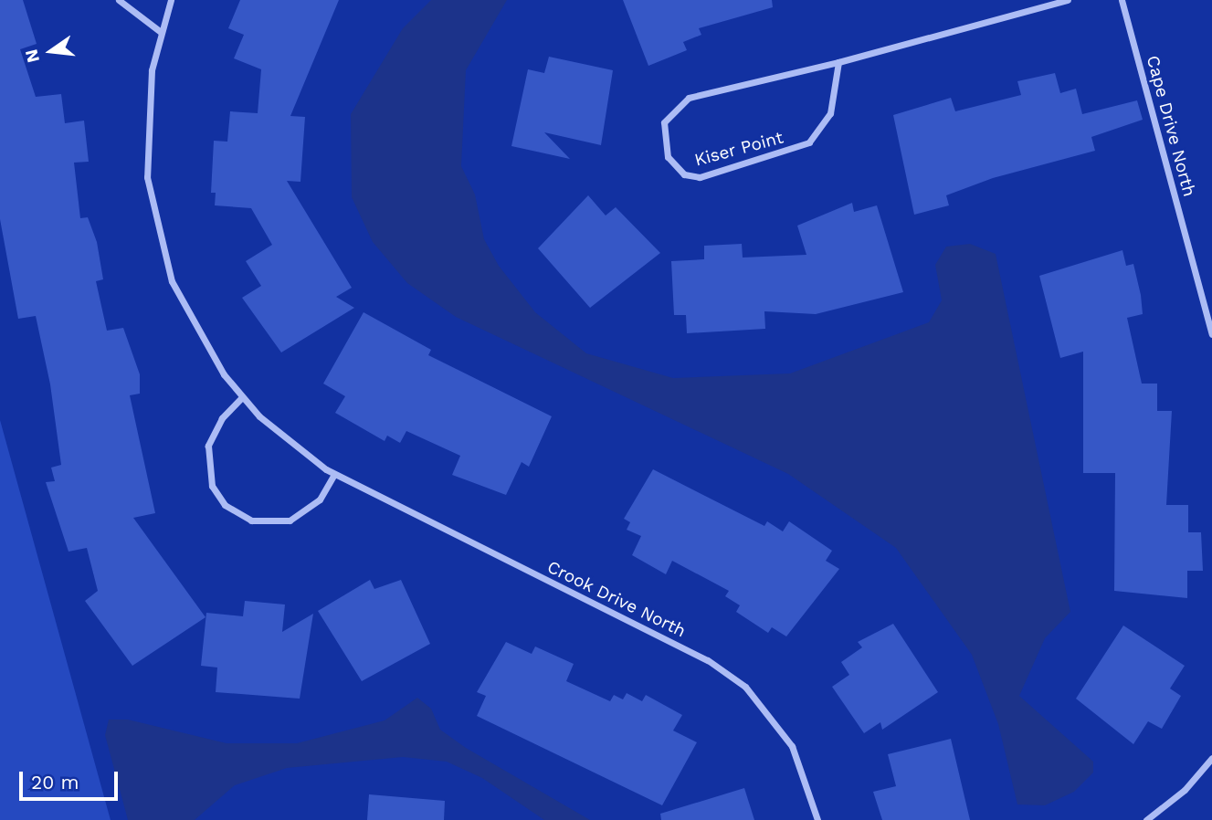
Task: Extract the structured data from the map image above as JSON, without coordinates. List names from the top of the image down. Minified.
{"streets":{"street":["Cape Drive North","Kiser Point","Crook Drive North"]},"scale_bar":"20 m","north":"left"}
